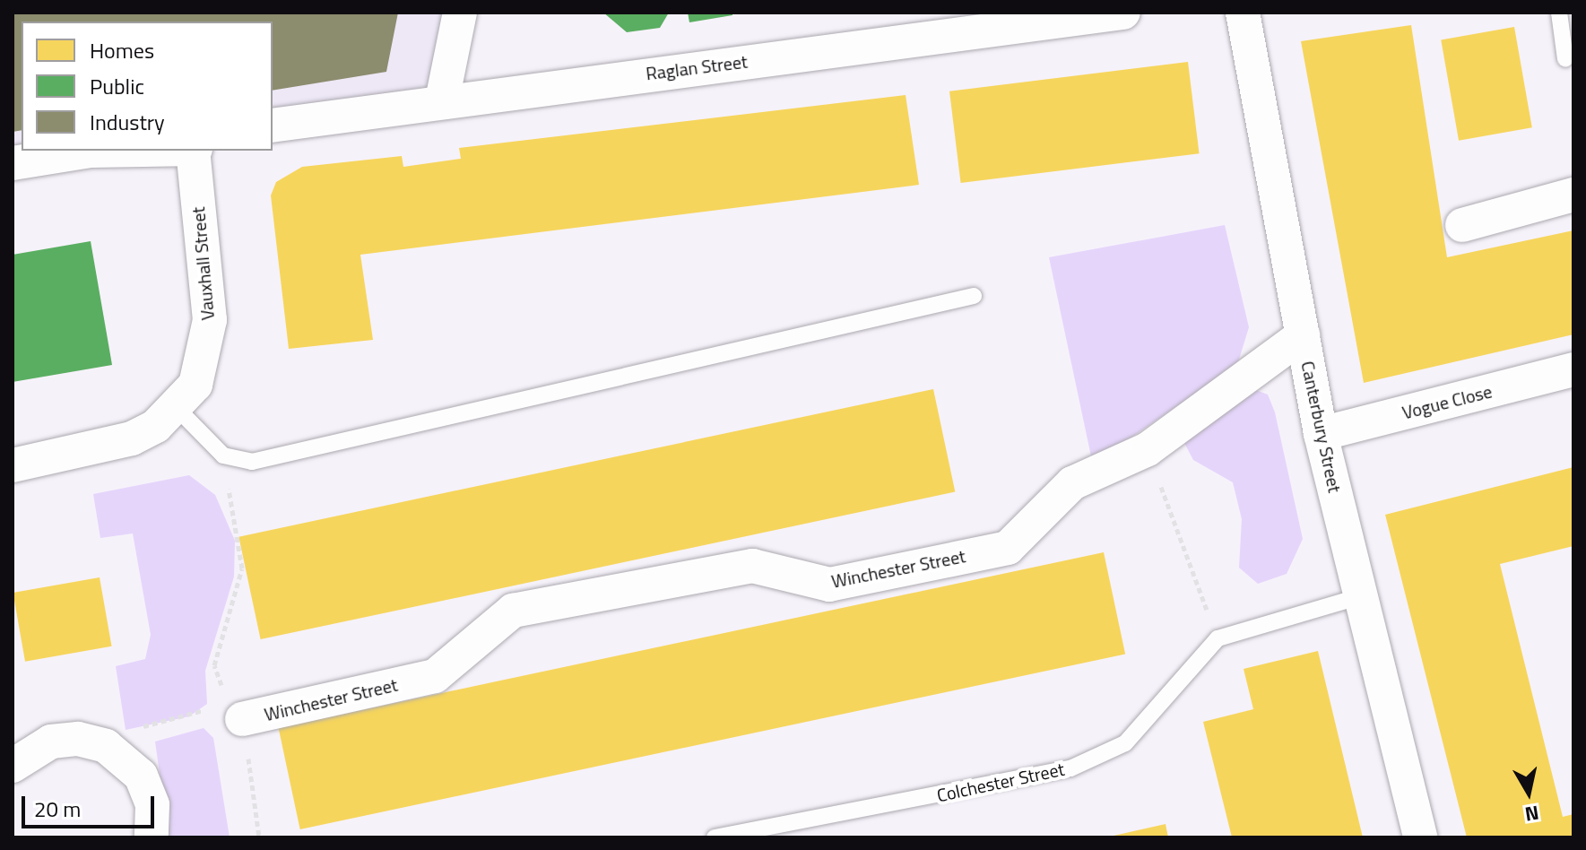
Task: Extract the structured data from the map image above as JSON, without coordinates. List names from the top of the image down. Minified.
{"streets":{"street":["Raglan Street","Vauxhall Street","Vogue Close","Canterbury Street","Winchester Street"],"lane":["Colchester Street"]},"crossings":[["Vogue Close","Canterbury Street"],["Canterbury Street","Winchester Street"]],"legend":["Homes","Public","Industry"],"scale_bar":"20 m","north":"bottom"}
